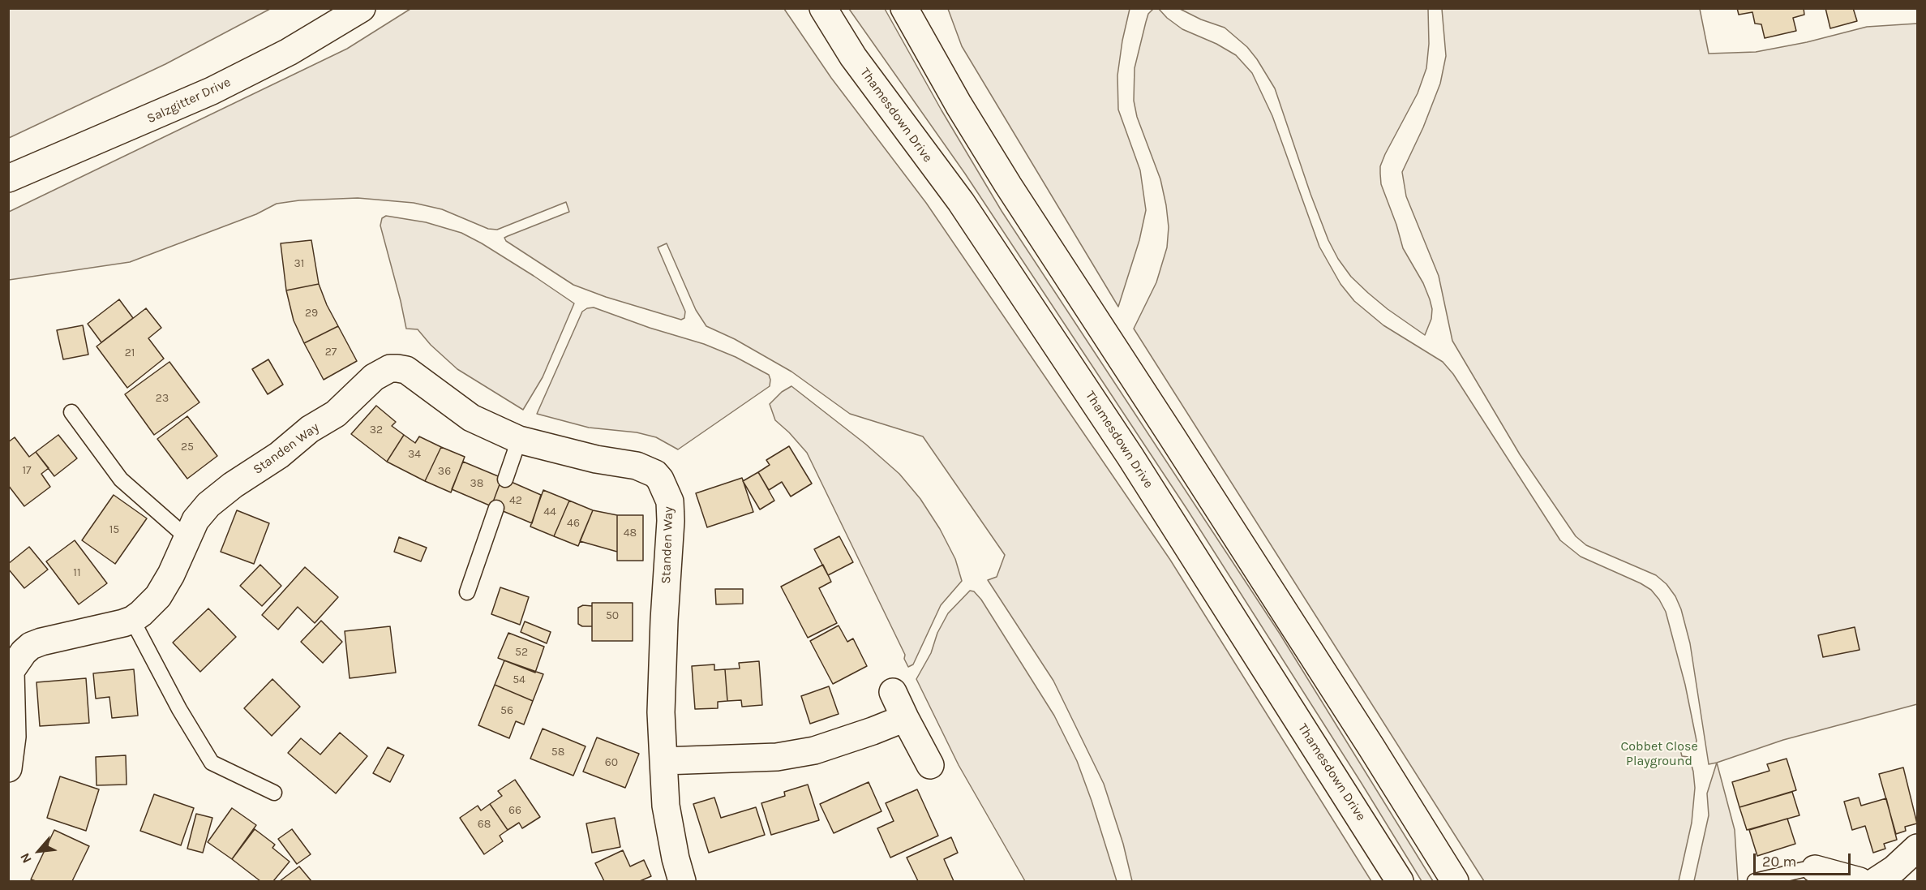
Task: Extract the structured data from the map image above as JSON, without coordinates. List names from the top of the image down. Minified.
{"streets":{"street":["Salzgitter Drive","Thamesdown Drive","Standen Way"]},"parks":["Cobbet Close Playground"],"house_numbers":["31","29","27","21","23","32","25","34","17","36","38","42","44","46","15","48","11","50","52","54","56","58","60","66","68"],"scale_bar":"20 m","north":"bottom left"}
